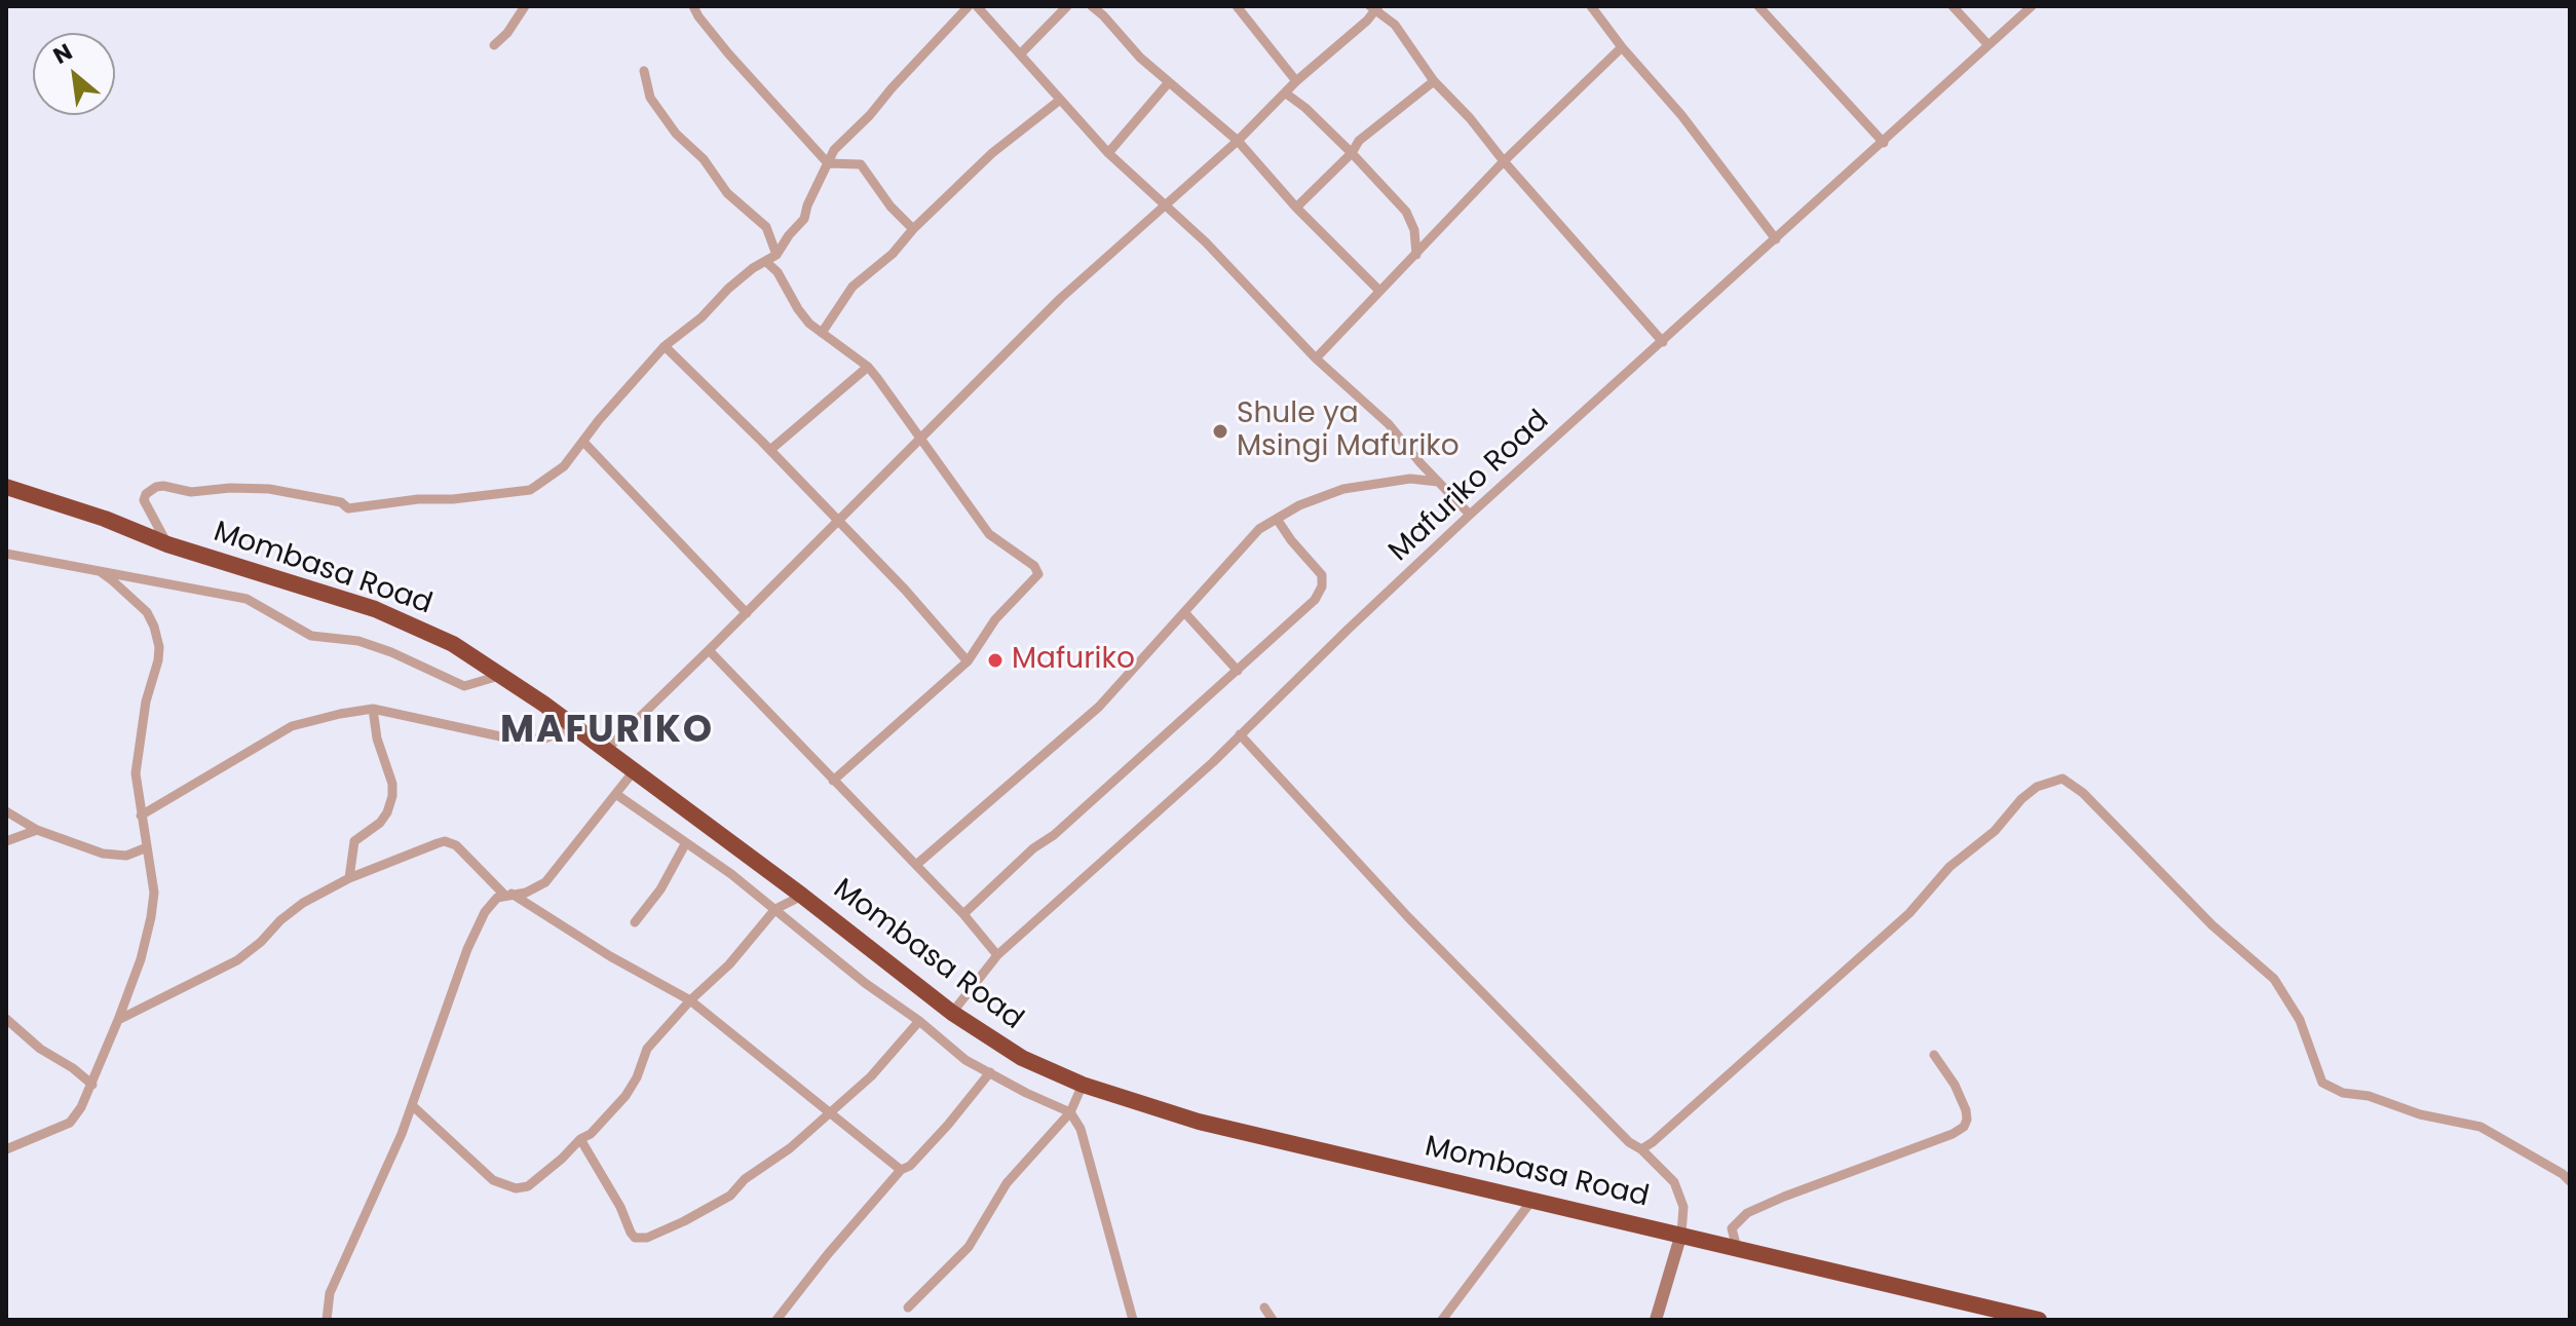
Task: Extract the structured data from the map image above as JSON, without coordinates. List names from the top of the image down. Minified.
{"streets":{"highway":["Mombasa Road"],"street":["Mafuriko Road"]},"crossings":[["Mafuriko Road","Mombasa Road"]],"districts":["MAFURIKO"],"places":["Shule ya Msingi Mafuriko","Mafuriko"],"north":"top left"}
